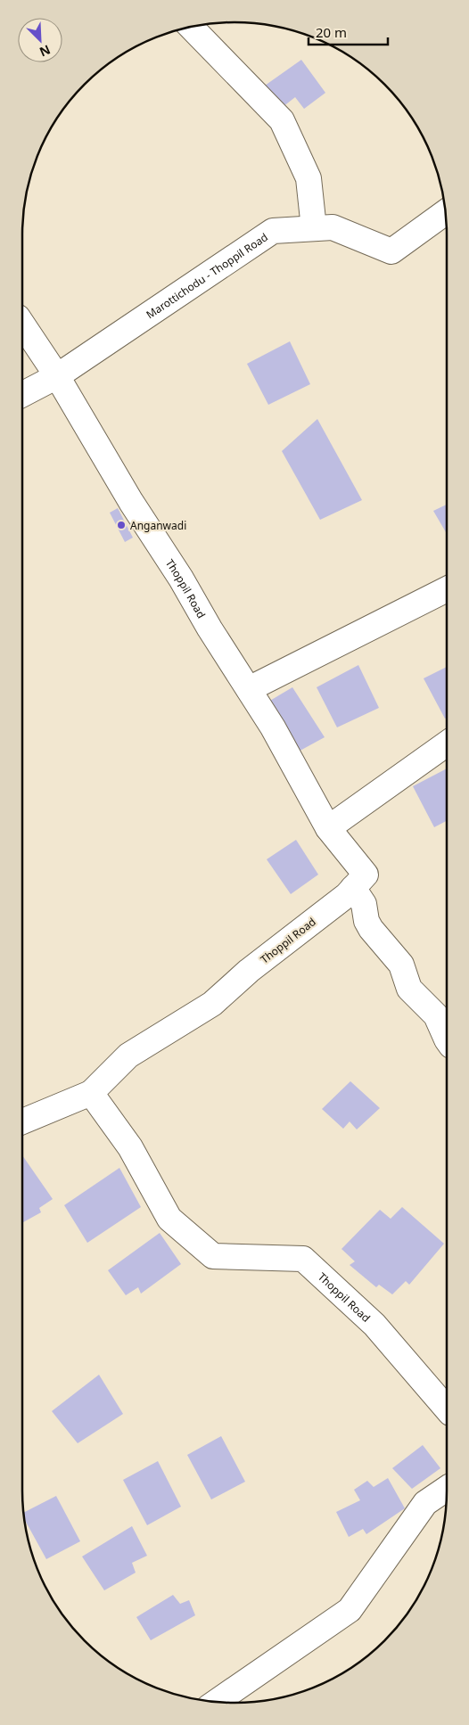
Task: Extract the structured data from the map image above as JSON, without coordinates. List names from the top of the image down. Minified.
{"streets":{"street":["Marottichodu - Thoppil Road","Thoppil Road"]},"crossings":[["Marottichodu - Thoppil Road","Thoppil Road"]],"places":["Anganwadi"],"scale_bar":"20 m","north":"bottom right"}
